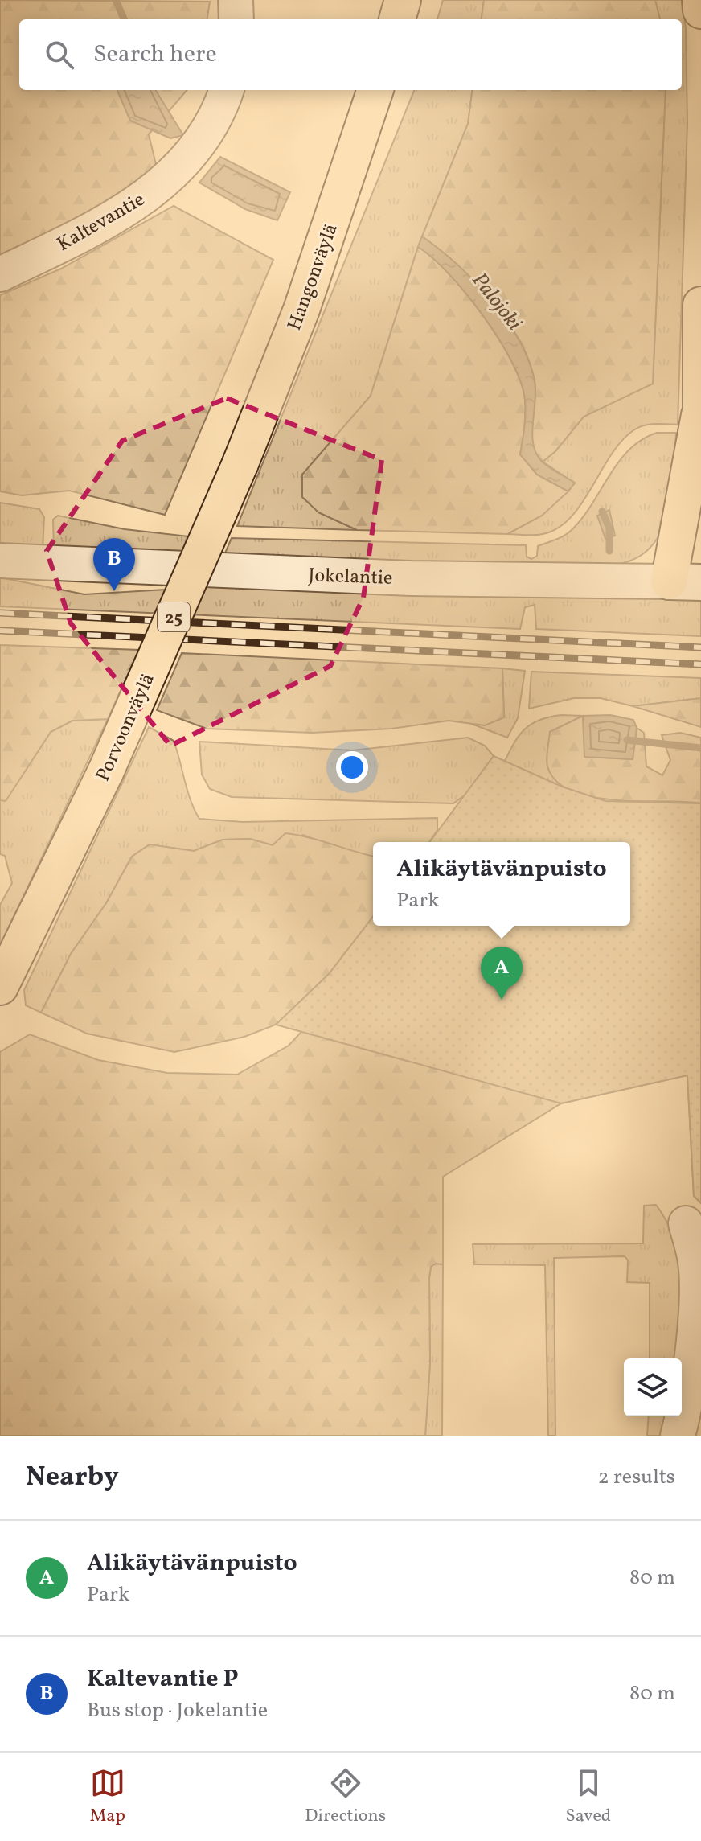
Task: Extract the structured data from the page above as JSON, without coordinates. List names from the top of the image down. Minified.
{"streets":{"highway":["Hangonväylä","25","Porvoonväylä"],"street":["Kaltevantie","Jokelantie"]},"crossings":[["Hangonväylä","Porvoonväylä"]],"water":["Palojoki"],"page":{"search":"Search here","pins":["B","A"],"popup":["Alikäytävänpuisto","Park"],"heading":["Nearby","2 results"],"list":[{"mark":"A","name":"Alikäytävänpuisto","note":"Park","value":"80 m"},{"mark":"B","name":"Kaltevantie P","note":"Bus stop · Jokelantie","value":"80 m"}],"nav":["Map","Directions","Saved"]}}
